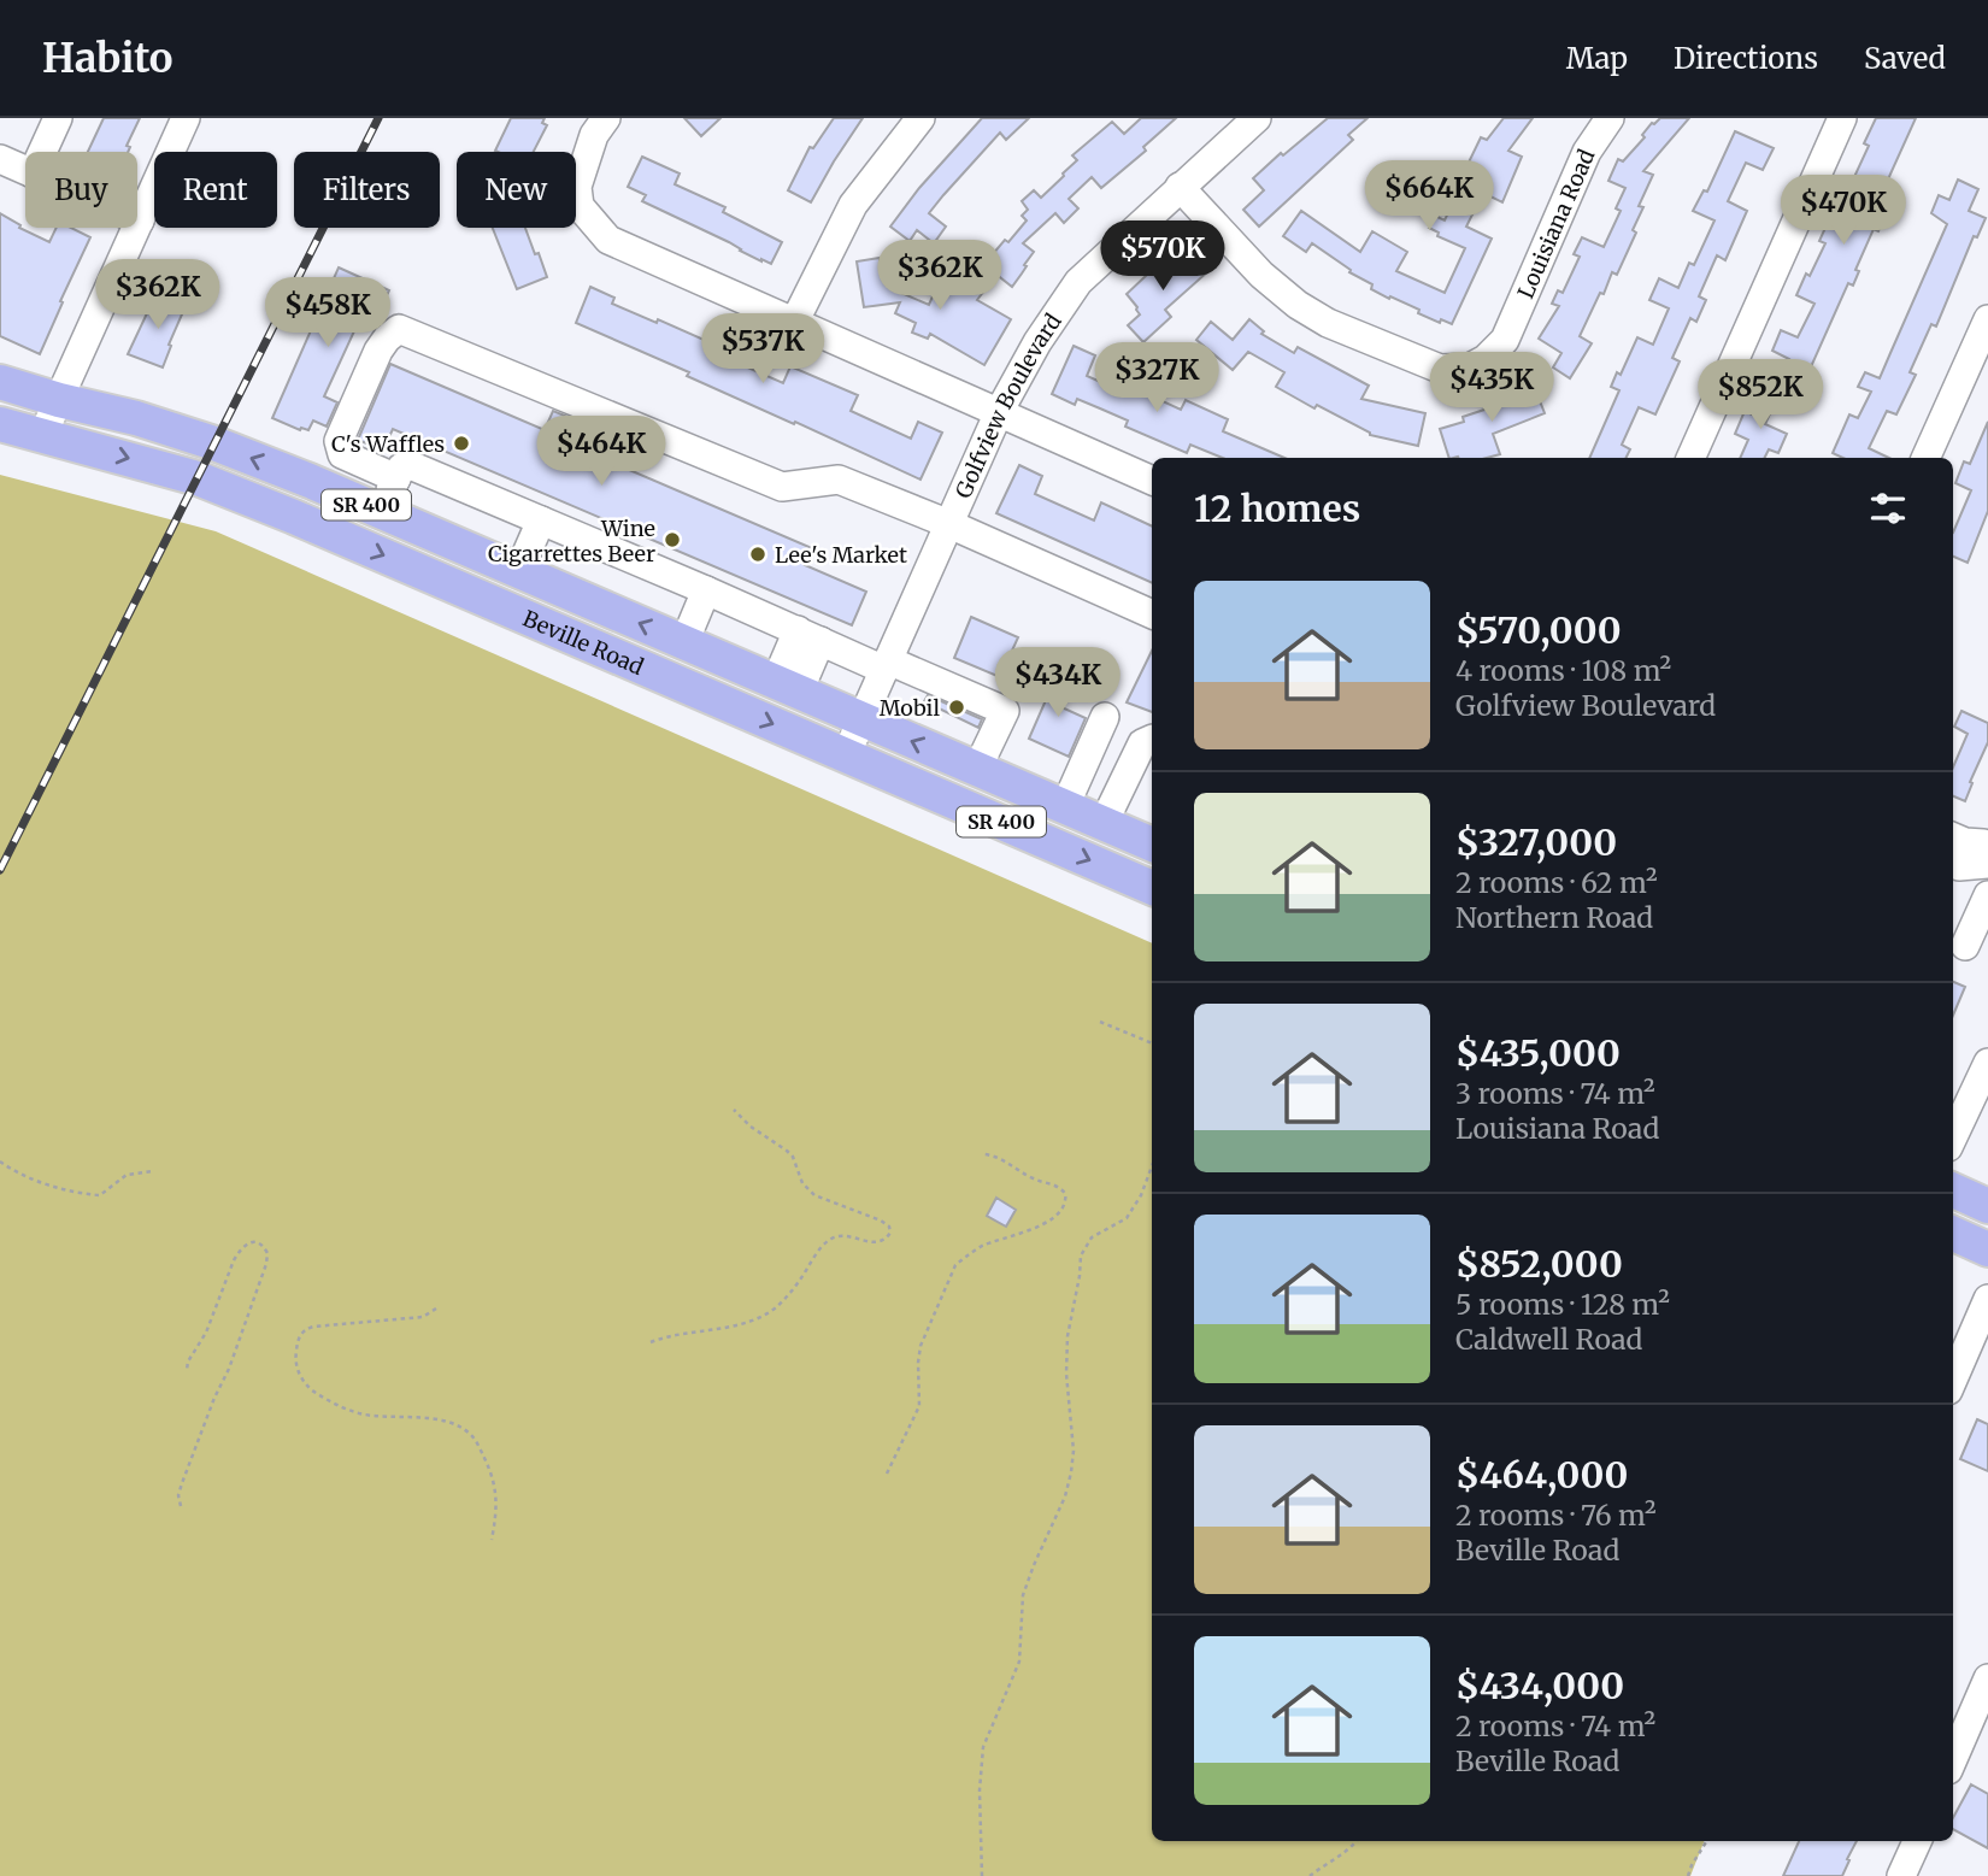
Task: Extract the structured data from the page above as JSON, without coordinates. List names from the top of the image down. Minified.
{"streets":{"main road":["SR 400","Beville Road"],"street":["Louisiana Road","Golfview Boulevard"]},"crossings":[["Louisiana Road","Golfview Boulevard"],["Golfview Boulevard","Beville Road"]],"places":["C's Waffles","Wine Cigarrettes Beer","Lee's Market","Mobil"],"page":{"header":"Habito","nav":["Map","Directions","Saved"],"chip":["Buy","Rent","Filters","New"],"price":["$664K","$470K","$570K","$362K","$362K","$458K","$537K","$327K","$435K","$852K","$464K","$434K"],"heading":"12 homes","list":[{"name":"$570,000","note":"4 rooms · 108 m² · Golfview Boulevard"},{"name":"$327,000","note":"2 rooms · 62 m² · Northern Road"},{"name":"$435,000","note":"3 rooms · 74 m² · Louisiana Road"},{"name":"$852,000","note":"5 rooms · 128 m² · Caldwell Road"},{"name":"$464,000","note":"2 rooms · 76 m² · Beville Road"},{"name":"$434,000","note":"2 rooms · 74 m² · Beville Road"}]}}
